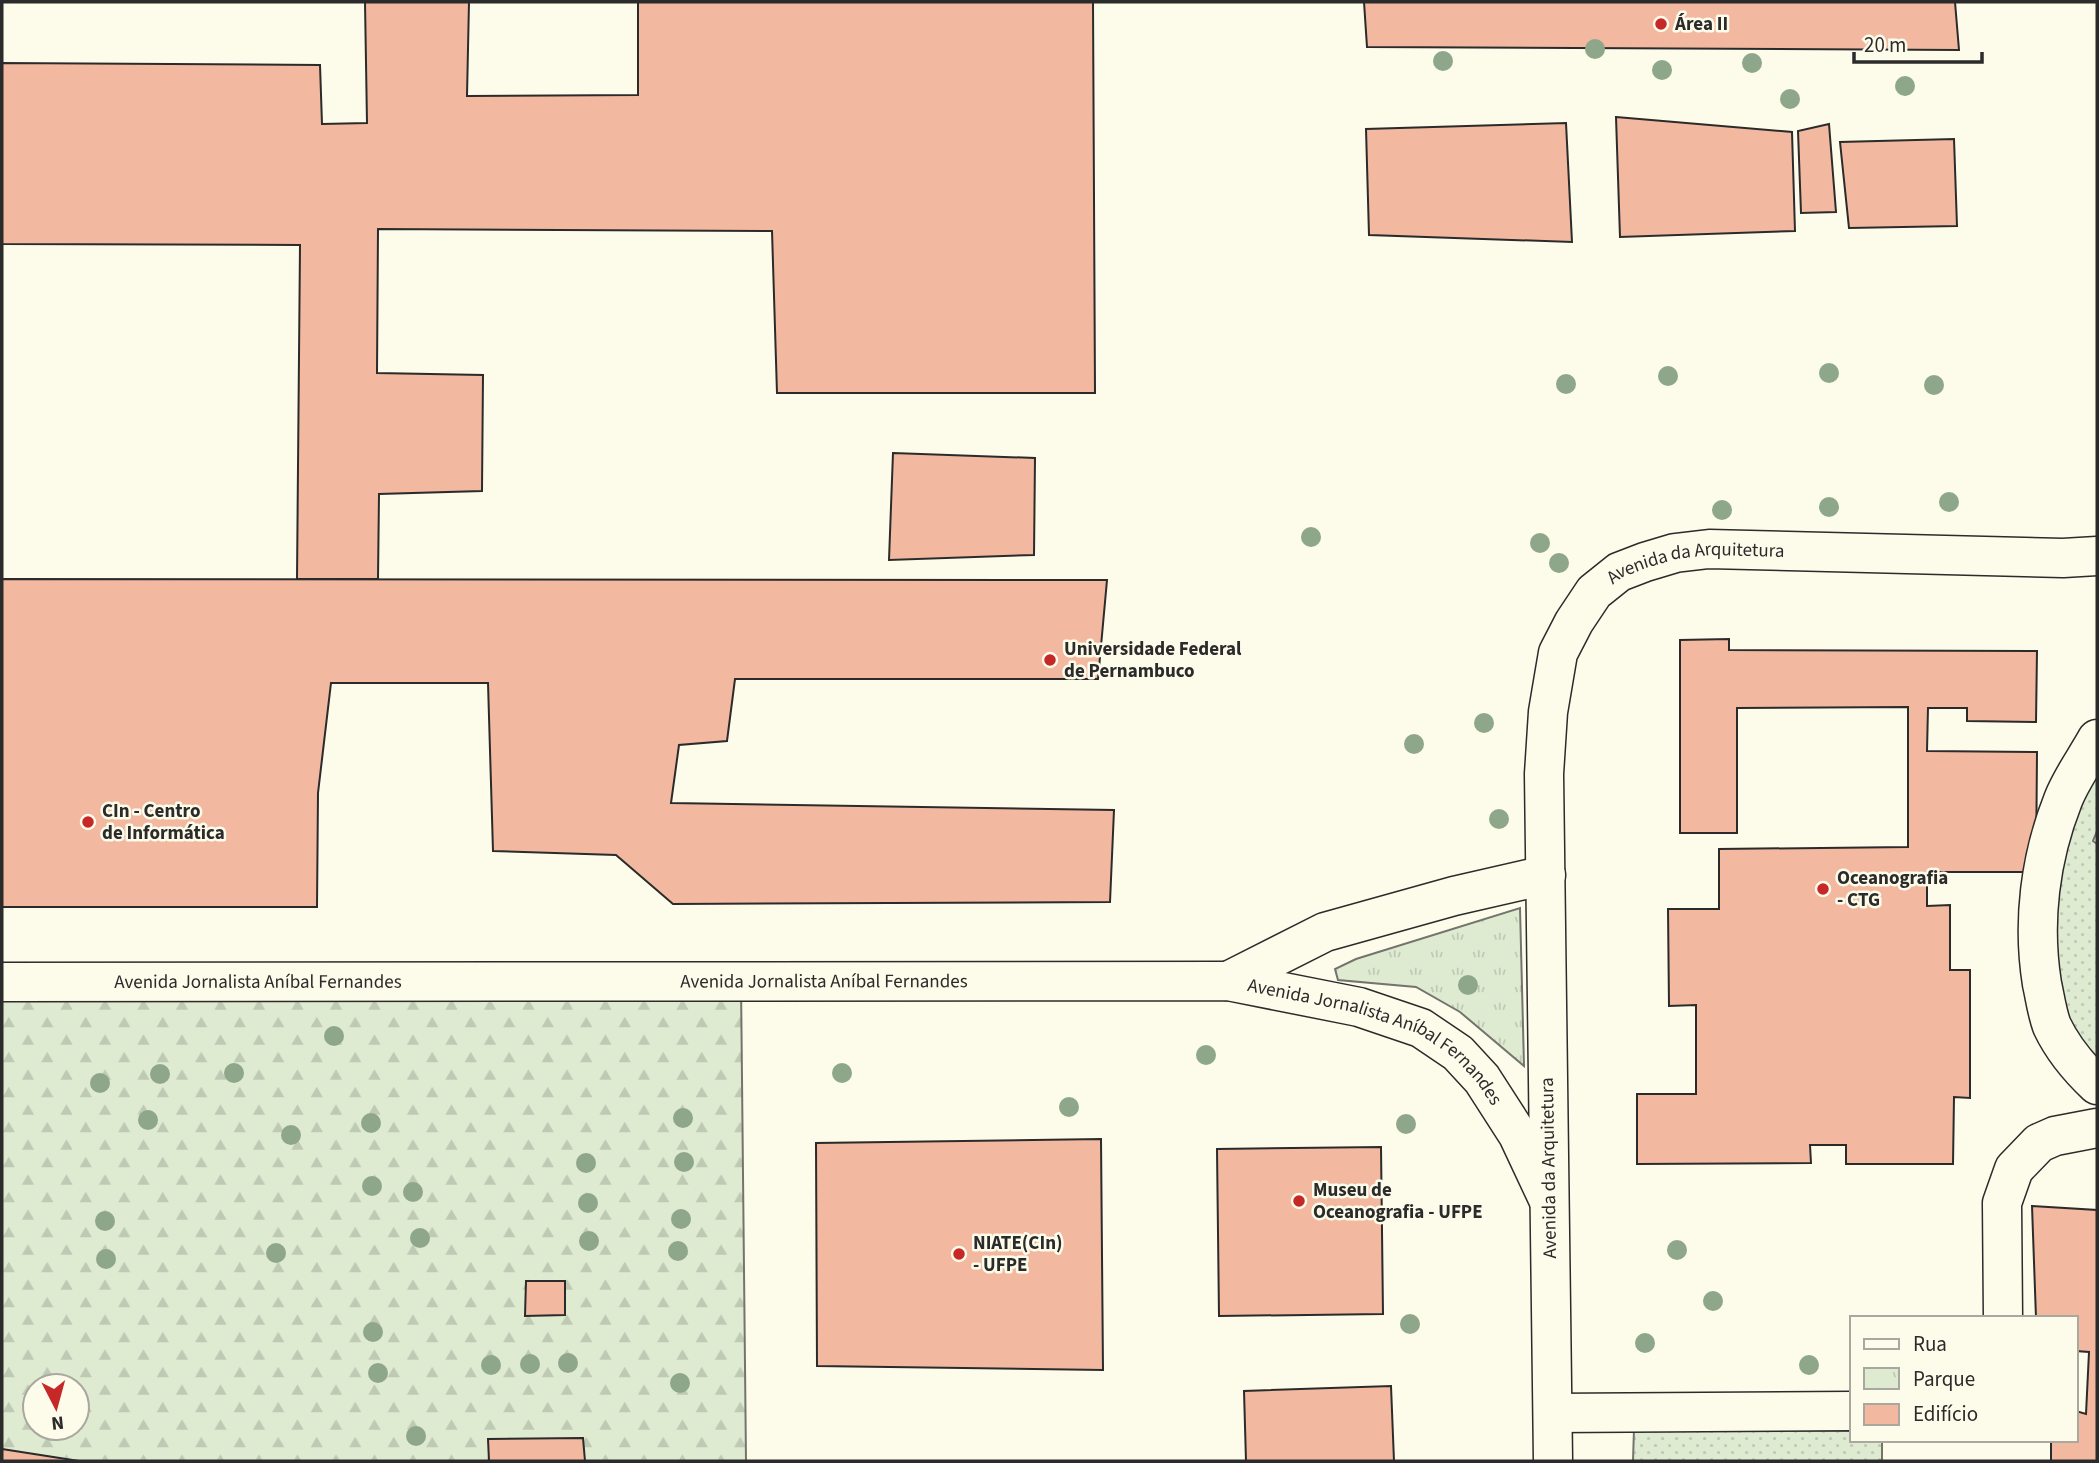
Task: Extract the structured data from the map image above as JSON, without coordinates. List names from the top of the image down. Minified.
{"streets":{"street":["Avenida da Arquitetura","Avenida Jornalista Aníbal Fernandes"]},"crossings":[["Avenida da Arquitetura","Avenida Jornalista Aníbal Fernandes"]],"places":["Área II","Universidade Federal de Pernambuco","CIn - Centro de Informática","Oceanografia - CTG","Museu de Oceanografia - UFPE","NIATE(CIn) - UFPE"],"legend":["Rua","Parque","Edifício"],"scale_bar":"20 m","north":"bottom"}
